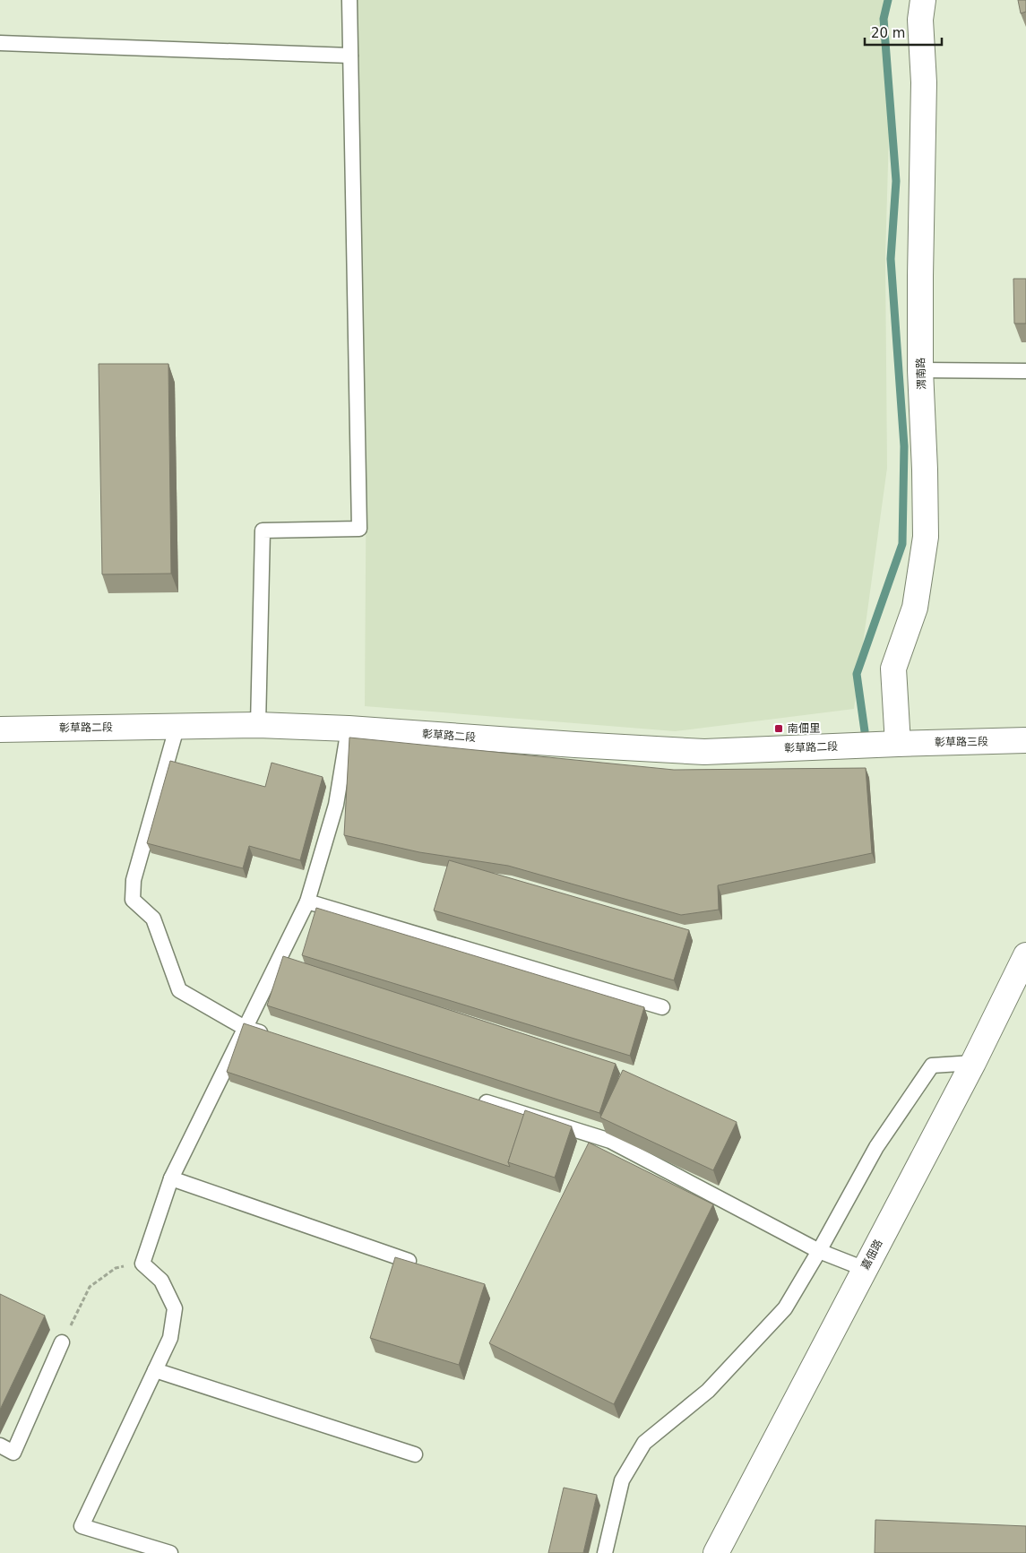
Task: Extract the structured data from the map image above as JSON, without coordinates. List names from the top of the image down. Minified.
{"streets":{"street":["渭南路","彰草路二段","彰草路三段","嘉佃路"]},"crossings":[["渭南路","彰草路二段"],["渭南路","彰草路三段"],["彰草路二段","彰草路三段"]],"places":{"transit":["南佃里"]},"scale_bar":"20 m"}
